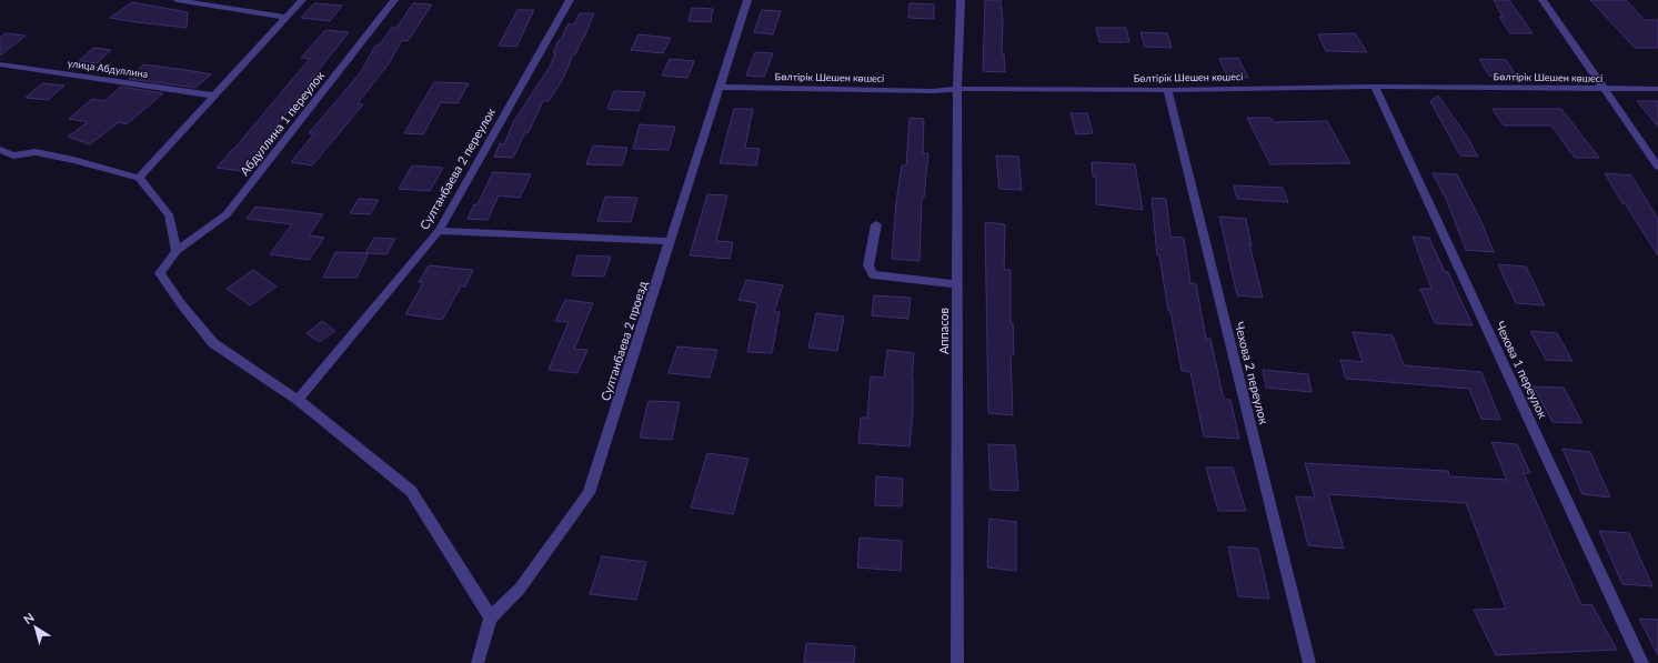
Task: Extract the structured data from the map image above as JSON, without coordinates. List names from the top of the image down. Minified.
{"streets":{"street":["улица Абдуллина","Бөлтірік Шешен көшесі","Абдуллина 1 переулок","Султанбаева 2 переулок","Аппасов","Султанбаева 2 проезд","Чехова 1 переулок","Чехова 2 переулок"]},"crossings":[["Бөлтірік Шешен көшесі","Аппасов"],["Бөлтірік Шешен көшесі","Султанбаева 2 проезд"],["Бөлтірік Шешен көшесі","Чехова 1 переулок"],["Бөлтірік Шешен көшесі","Чехова 2 переулок"],["Абдуллина 1 переулок","Султанбаева 2 переулок"]],"north":"top left"}
